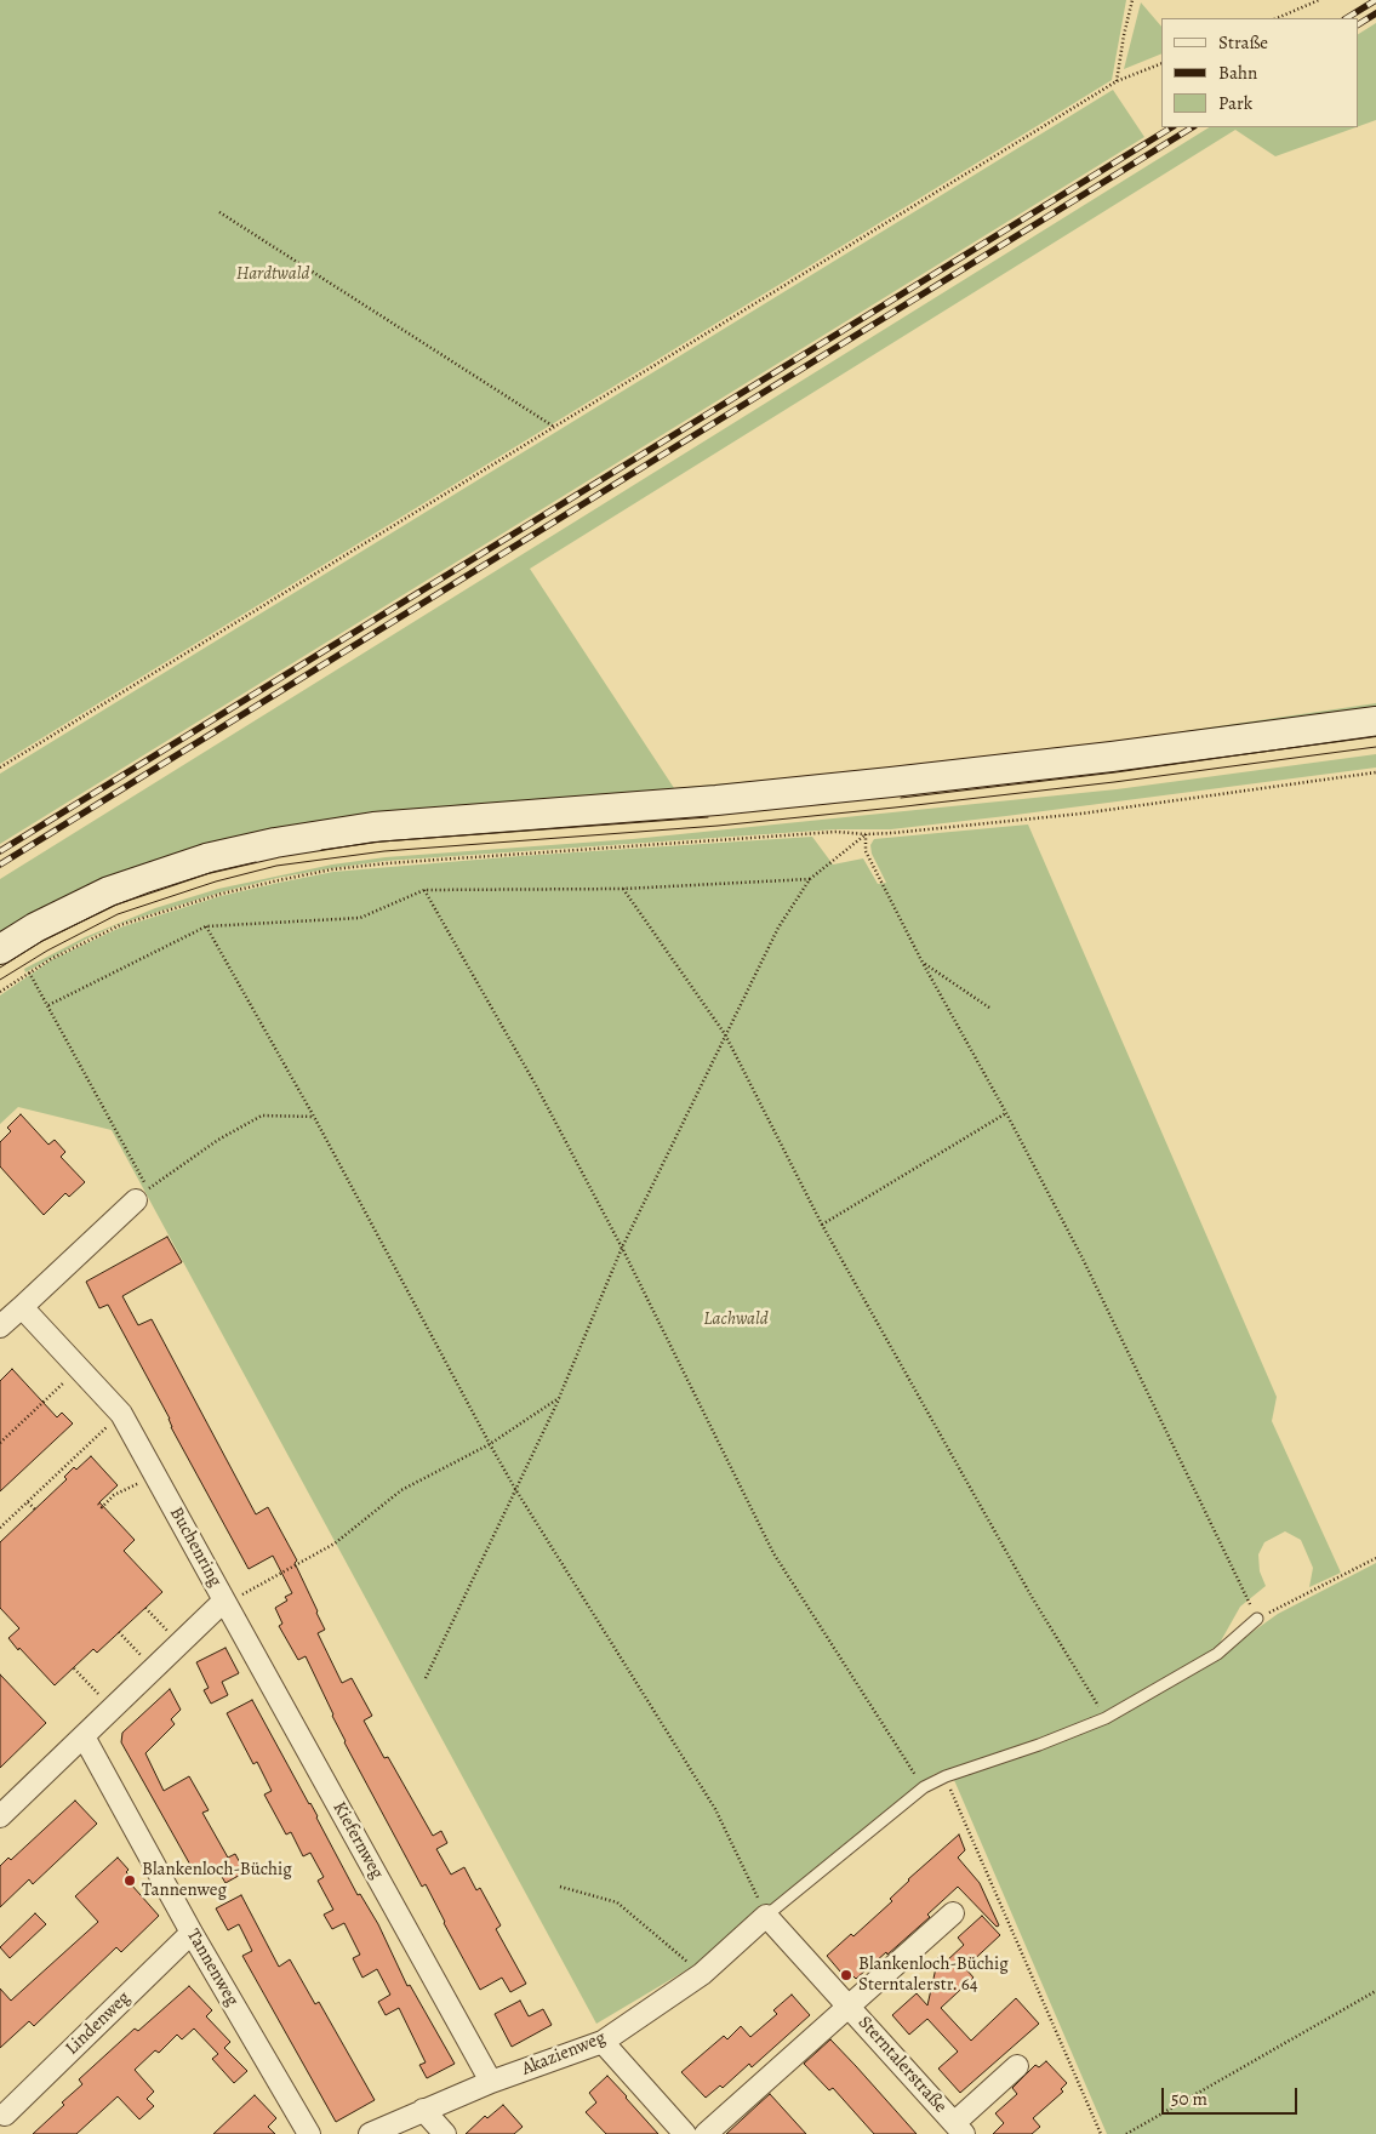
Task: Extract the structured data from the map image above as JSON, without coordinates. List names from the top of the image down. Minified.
{"streets":{"street":["Buchenring","Kiefernweg","Tannenweg","Lindenweg","Akazienweg","Sterntalerstraße"]},"crossings":[["Buchenring","Kiefernweg"],["Buchenring","Tannenweg"],["Kiefernweg","Akazienweg"],["Tannenweg","Lindenweg"],["Akazienweg","Sterntalerstraße"]],"parks":["Hardtwald","Lachwald"],"places":["Blankenloch-Büchig Tannenweg","Blankenloch-Büchig Sterntalerstr. 64"],"legend":["Straße","Bahn","Park"],"scale_bar":"50 m"}
